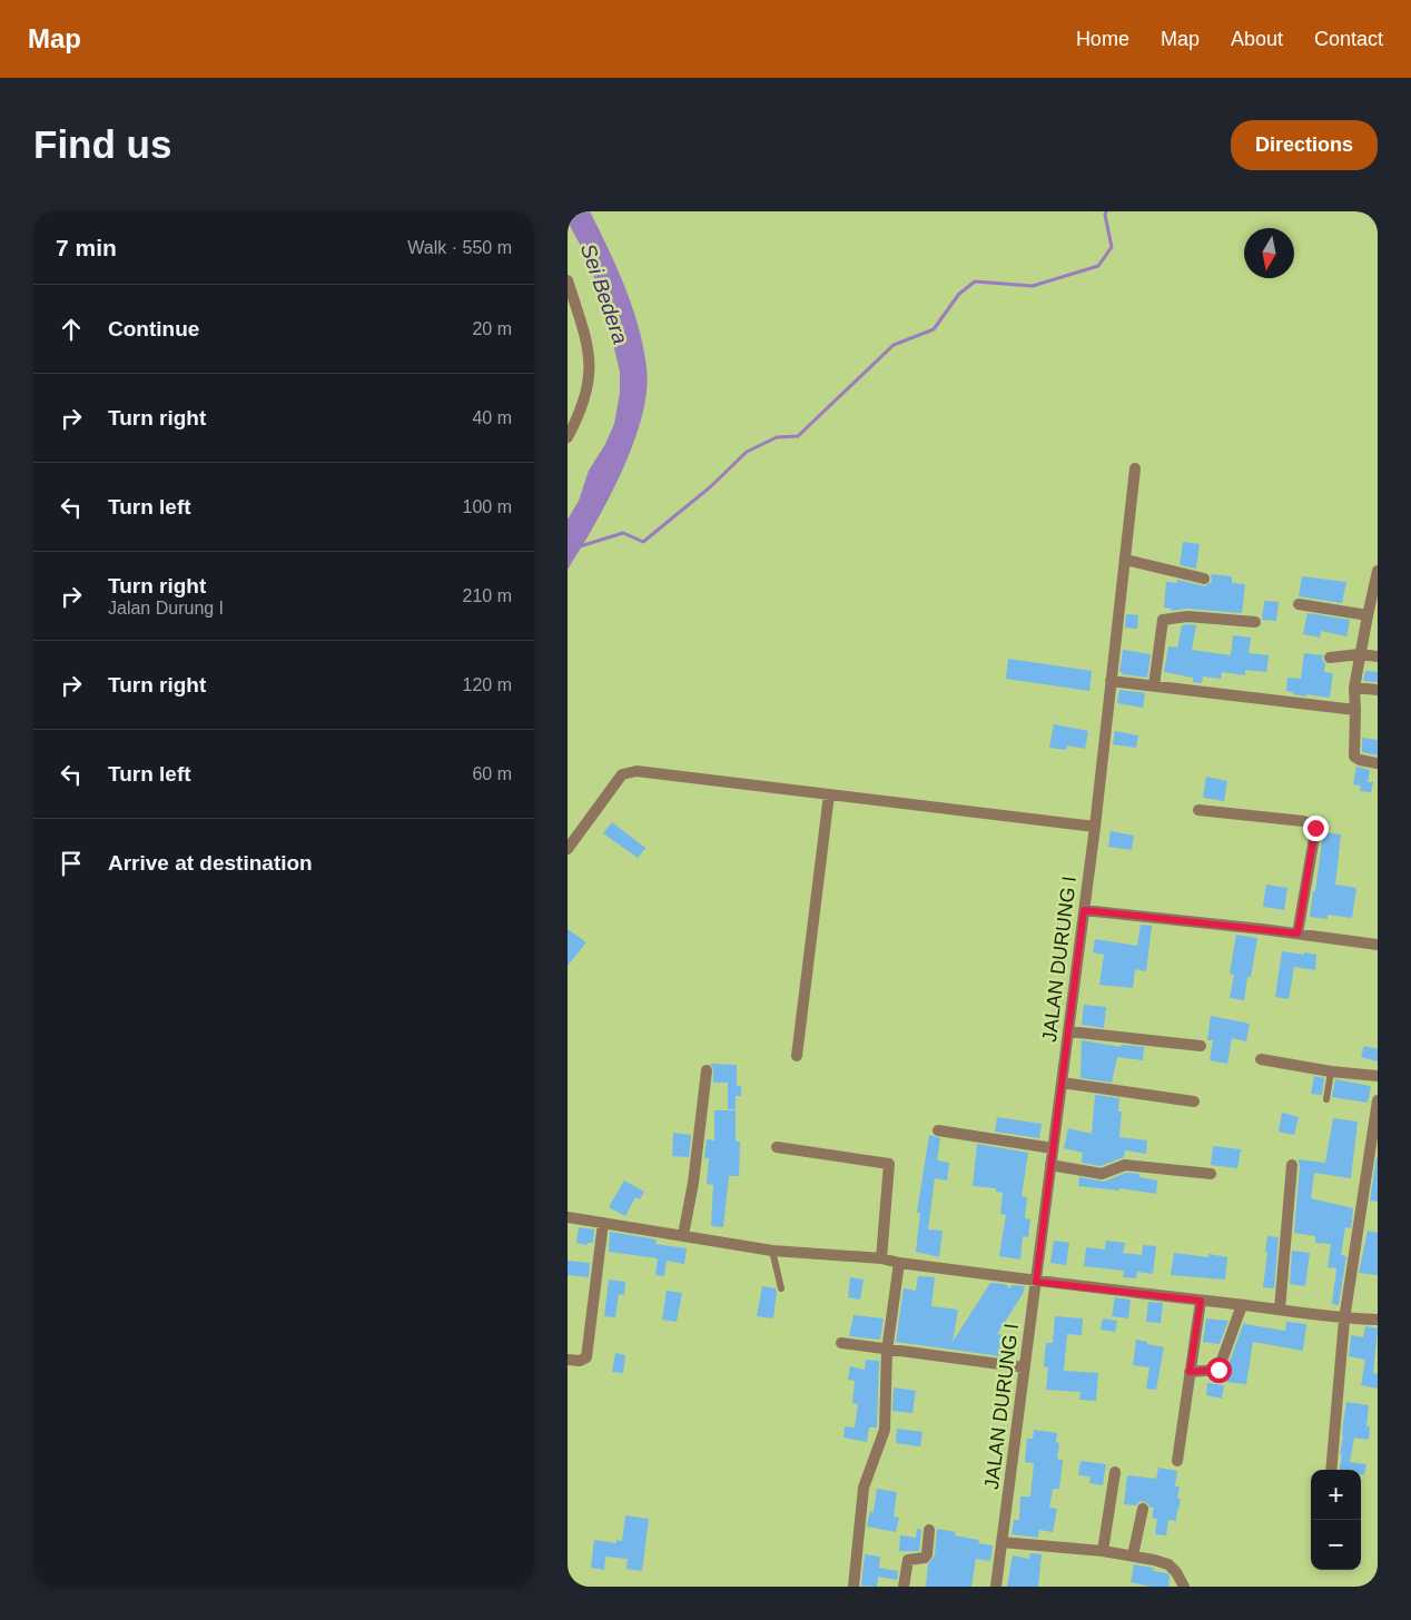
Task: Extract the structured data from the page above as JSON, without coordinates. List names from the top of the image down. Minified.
{"streets":{"street":["JALAN DURUNG I"]},"water":["Sei Bedera"],"north":"bottom","page":{"header":"Map","nav":["Home","Map","About","Contact"],"buttons":"Directions","title":"Find us","heading":["7 min","Walk · 550 m"],"list":[["Continue","20 m"],["Turn right","40 m"],["Turn left","100 m"],["Turn right","Jalan Durung I","210 m"],["Turn right","120 m"],["Turn left","60 m"],"Arrive at destination"],"map_buttons":["+","−"]}}
